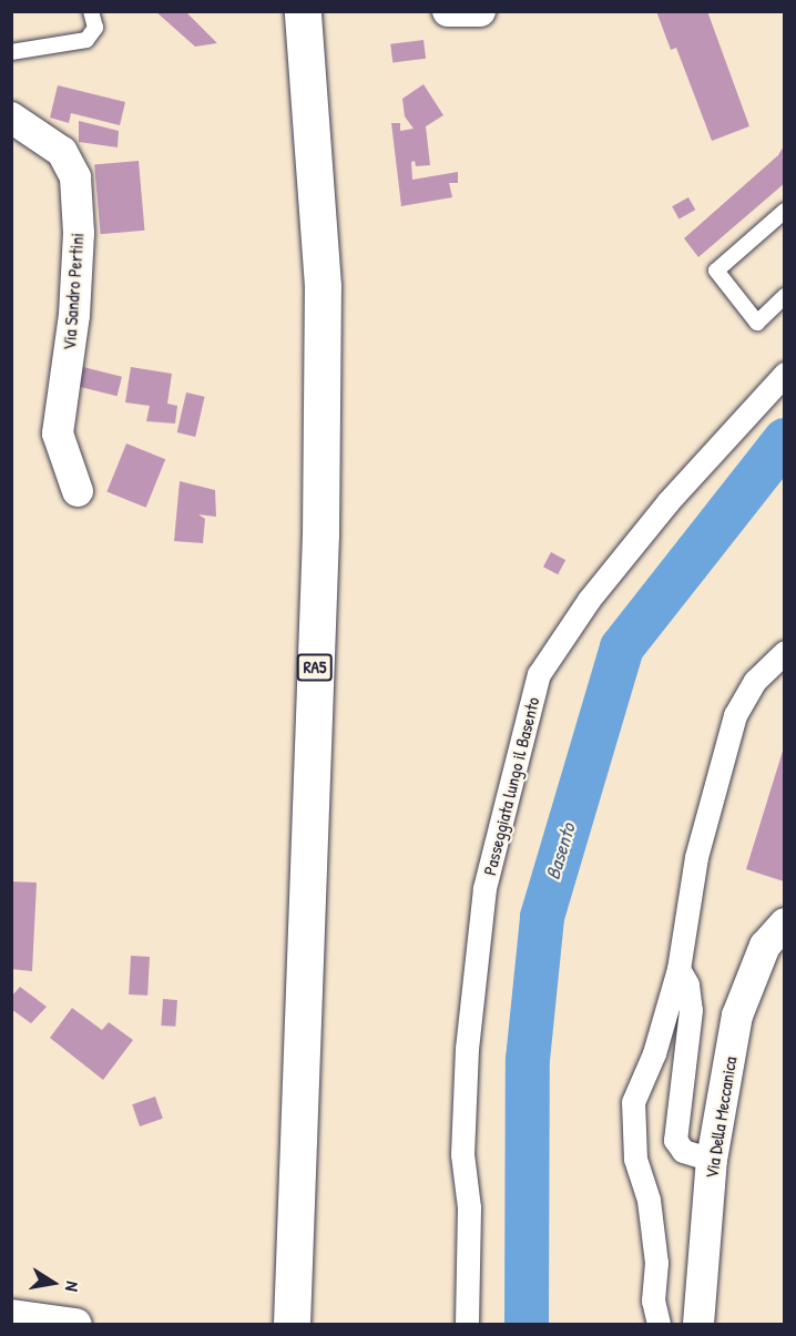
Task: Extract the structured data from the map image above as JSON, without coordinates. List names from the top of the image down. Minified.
{"streets":{"highway":["RA5"],"street":["Via Sandro Pertini","Passeggiata lungo il Basento","Via Della Meccanica"]},"water":["Basento"],"north":"right"}
